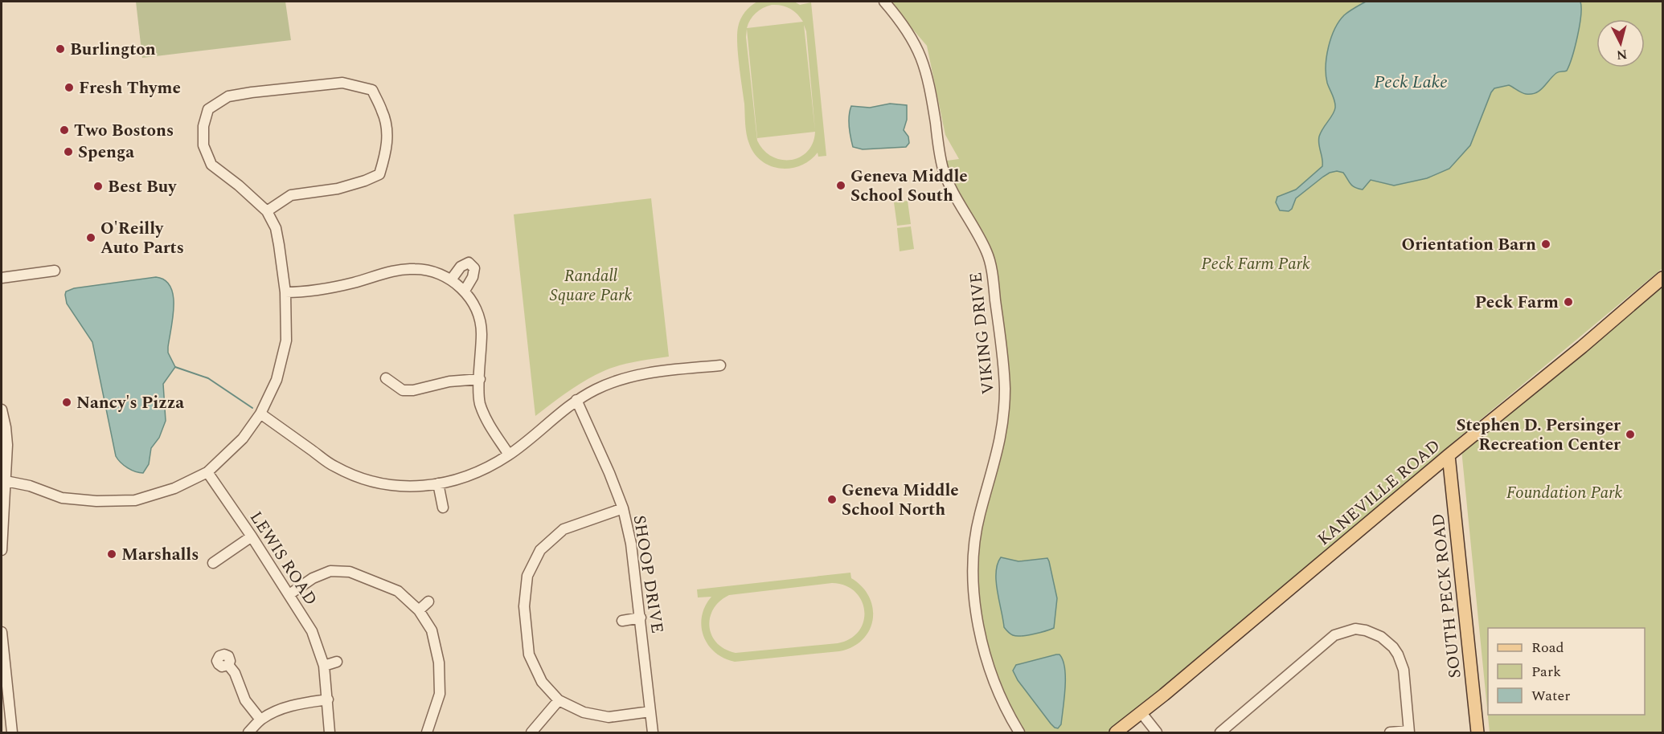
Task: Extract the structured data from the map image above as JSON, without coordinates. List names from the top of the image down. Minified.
{"streets":{"main road":["KANEVILLE ROAD","SOUTH PECK ROAD"],"street":["VIKING DRIVE","LEWIS ROAD","SHOOP DRIVE"]},"crossings":[["KANEVILLE ROAD","SOUTH PECK ROAD"]],"water":["Peck Lake"],"parks":["Peck Farm Park","Randall Square Park","Foundation Park"],"places":["Burlington","Fresh Thyme","Two Bostons","Spenga","Geneva Middle School South","Best Buy","O'Reilly Auto Parts","Orientation Barn","Peck Farm","Nancy's Pizza","Stephen D. Persinger Recreation Center","Geneva Middle School North","Marshalls"],"legend":["Road","Park","Water"],"north":"bottom"}
